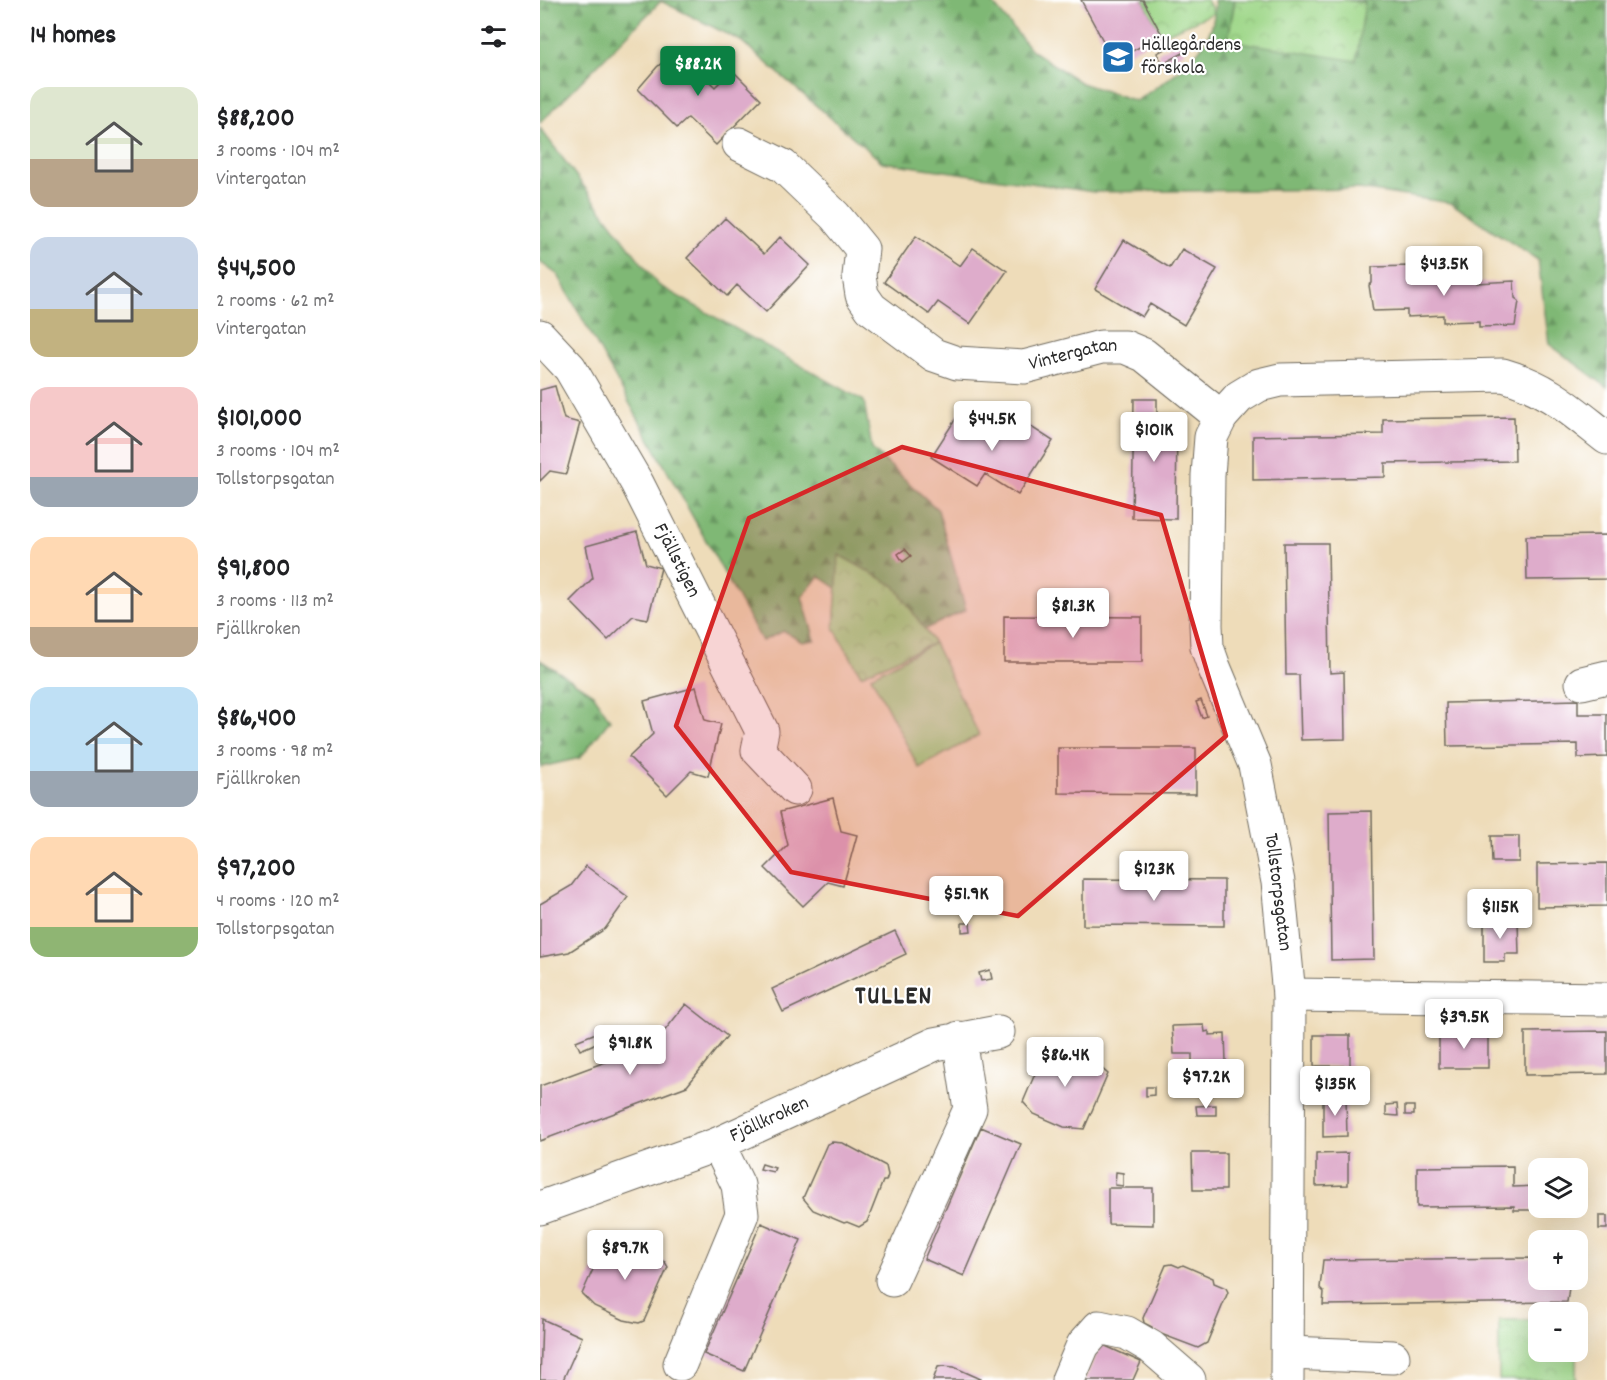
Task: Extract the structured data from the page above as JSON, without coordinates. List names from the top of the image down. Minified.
{"streets":{"street":["Vintergatan","Fjällstigen","Tollstorpsgatan","Fjällkroken"]},"crossings":[["Vintergatan","Tollstorpsgatan"]],"districts":["TULLEN"],"places":{"school or university":["Hällegårdens förskola"]},"page":{"heading":"14 homes","price":["$88.2K","$43.5K","$44.5K","$101K","$81.3K","$123K","$51.9K","$115K","$39.5K","$91.8K","$86.4K","$97.2K","$135K","$89.7K"],"list":[{"name":"$88,200","note":"3 rooms · 104 m² · Vintergatan"},{"name":"$44,500","note":"2 rooms · 62 m² · Vintergatan"},{"name":"$101,000","note":"3 rooms · 104 m² · Tollstorpsgatan"},{"name":"$91,800","note":"3 rooms · 113 m² · Fjällkroken"},{"name":"$86,400","note":"3 rooms · 98 m² · Fjällkroken"},{"name":"$97,200","note":"4 rooms · 120 m² · Tollstorpsgatan"}],"map_buttons":["+","−"]}}
